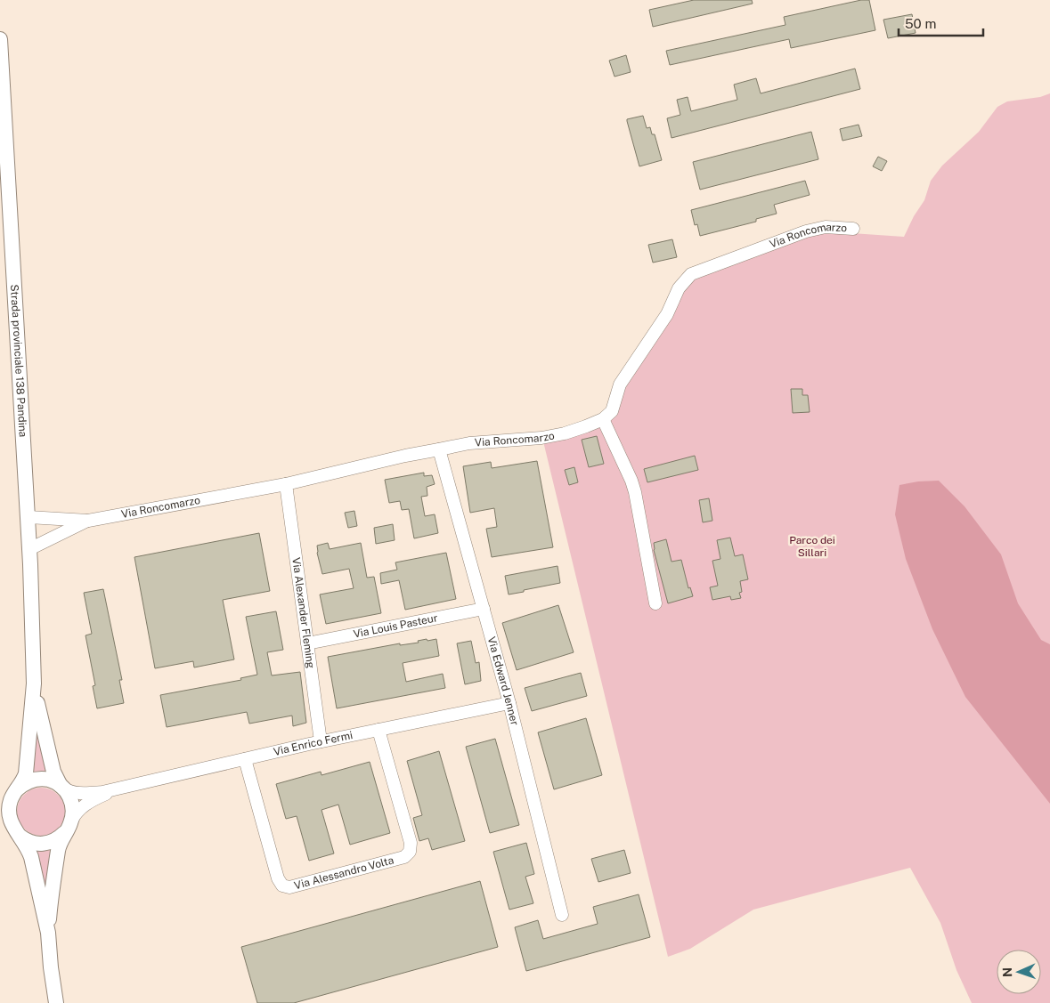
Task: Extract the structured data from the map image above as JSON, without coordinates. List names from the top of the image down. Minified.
{"streets":{"street":["Via Roncomarzo","Strada provinciale 138 Pandina","Via Alexander Fleming","Via Louis Pasteur","Via Edward Jenner","Via Enrico Fermi","Via Alessandro Volta"]},"crossings":[["Via Roncomarzo","Strada provinciale 138 Pandina"],["Via Roncomarzo","Via Alexander Fleming"],["Via Roncomarzo","Via Edward Jenner"],["Via Alexander Fleming","Via Louis Pasteur"],["Via Alexander Fleming","Via Enrico Fermi"],["Via Louis Pasteur","Via Edward Jenner"],["Via Edward Jenner","Via Enrico Fermi"],["Via Enrico Fermi","Via Alessandro Volta"]],"parks":["Parco dei Sillari"],"scale_bar":"50 m","north":"left"}
